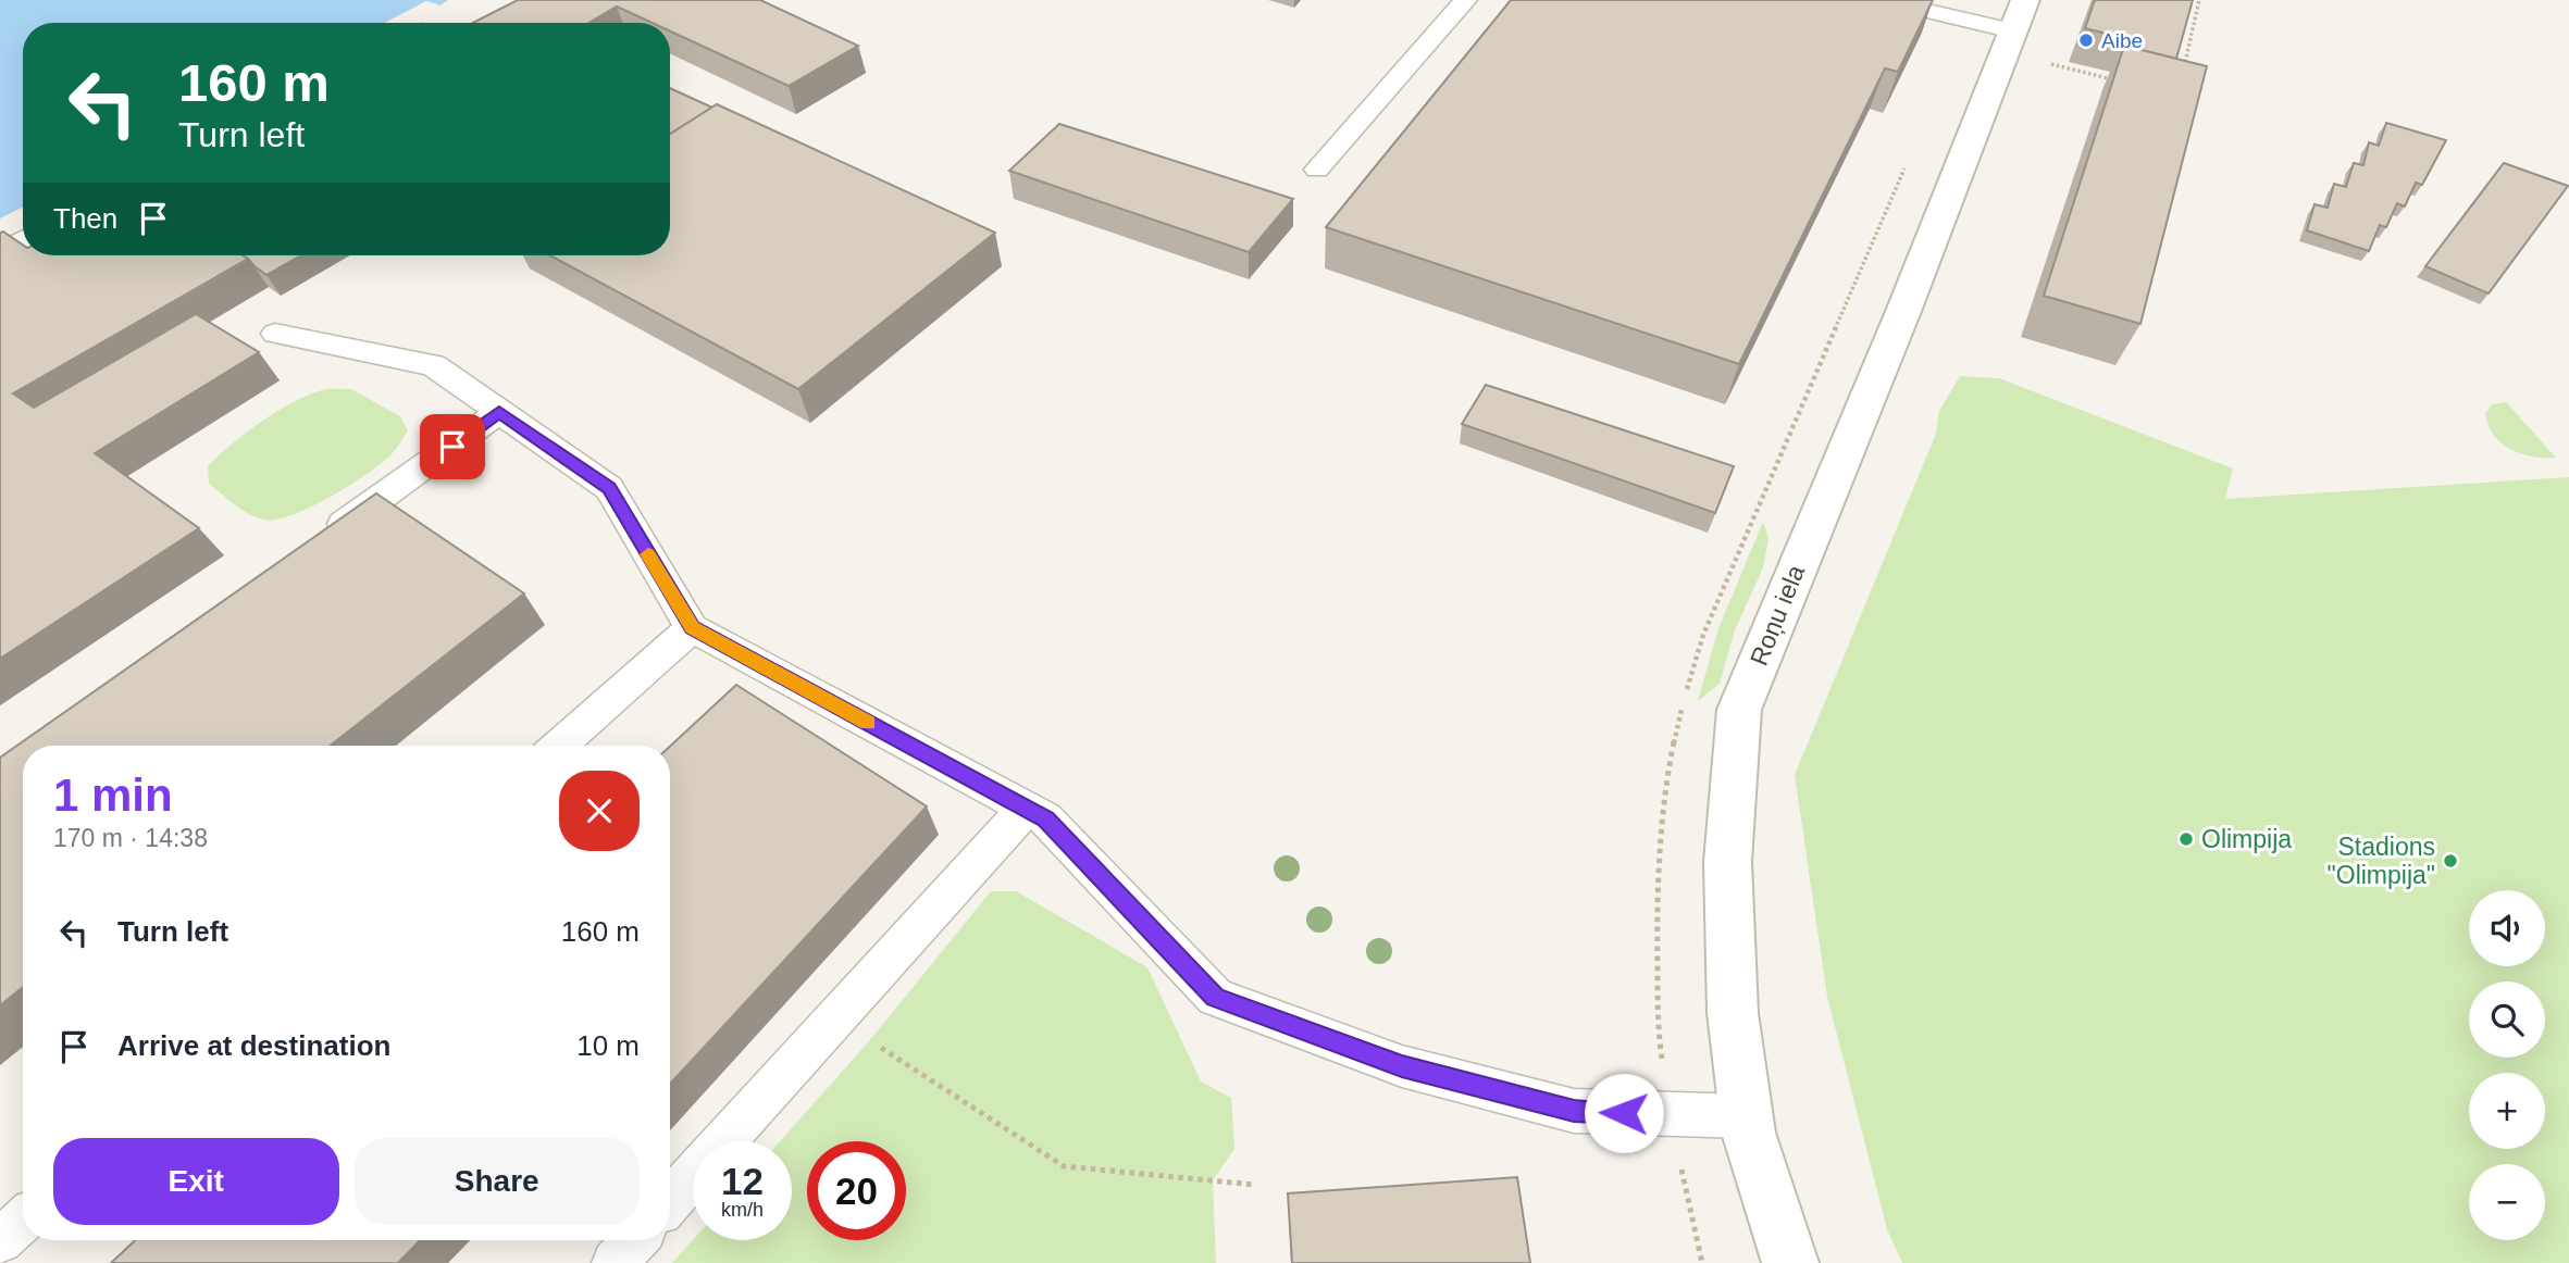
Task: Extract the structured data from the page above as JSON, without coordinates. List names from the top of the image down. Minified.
{"streets":{"street":["Roņu iela"]},"places":["Aibe","Olimpija","Stadions \"Olimpija\""],"page":{"turn":["160 m","Turn left"],"then":"Then","heading":["1 min","170 m · 14:38"],"list":[{"name":"Turn left","value":"160 m"},{"name":"Arrive at destination","value":"10 m"}],"map_buttons":["+","−"],"buttons":["Exit","Share"],"speed":"12 km/h","limit":"20"}}
